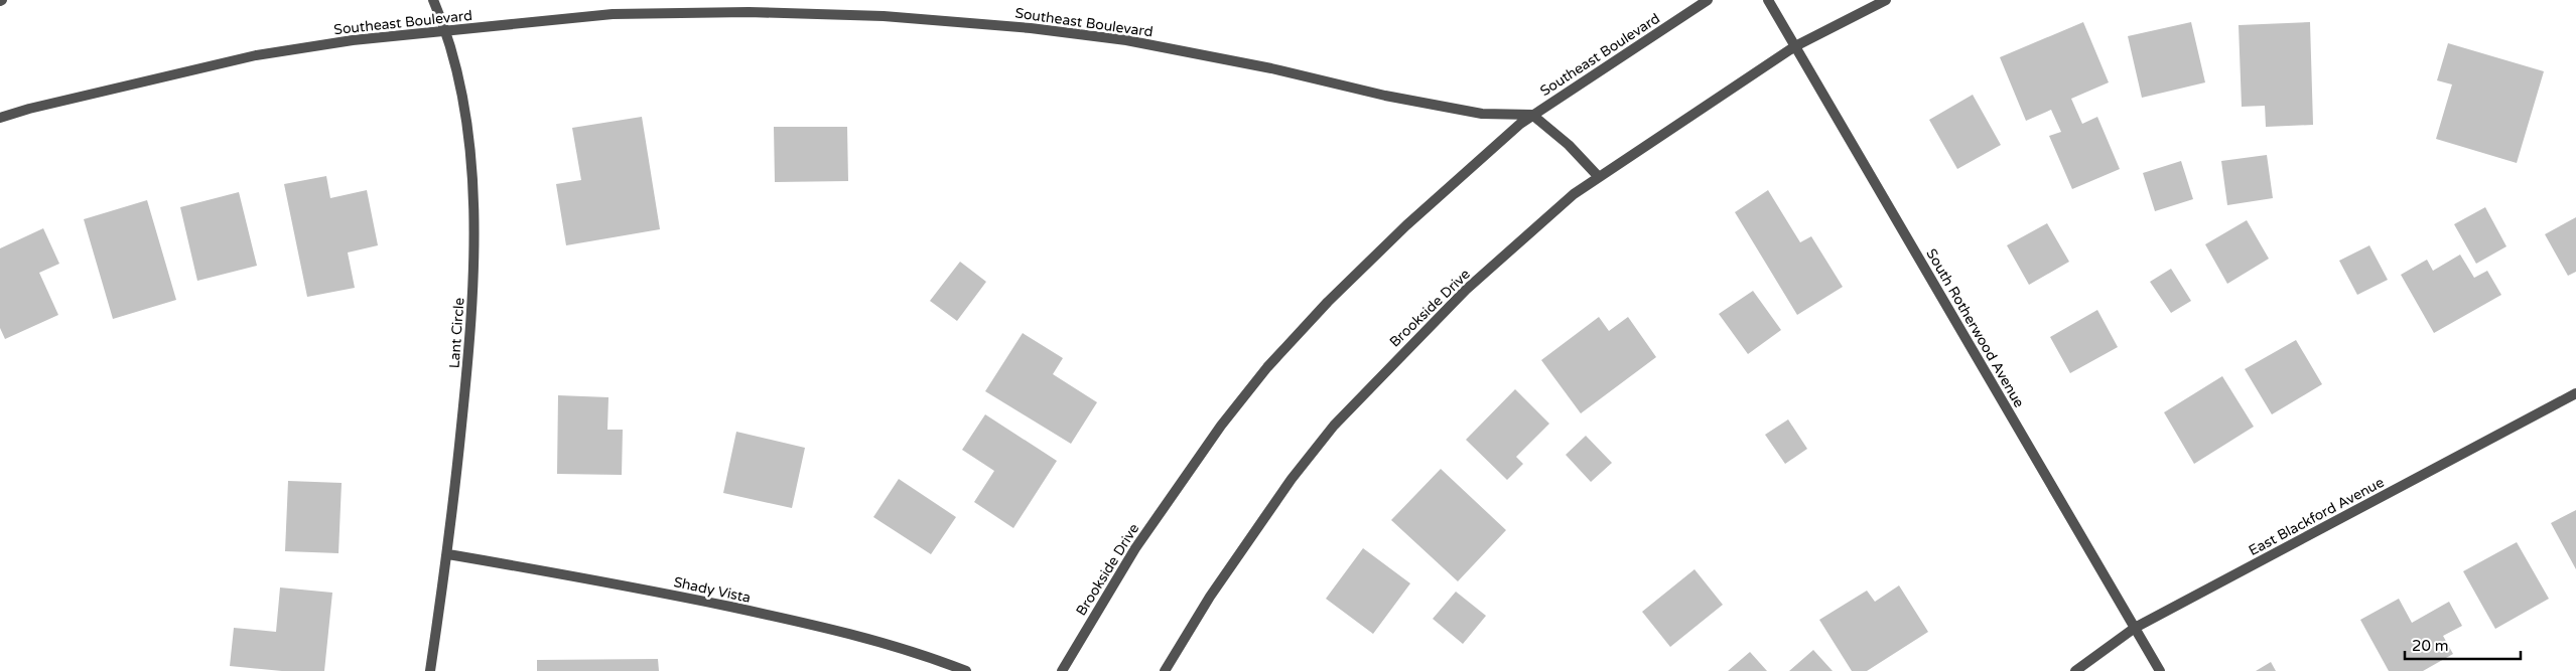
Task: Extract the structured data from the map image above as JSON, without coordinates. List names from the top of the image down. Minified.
{"streets":{"street":["Southeast Boulevard","Brookside Drive","South Rotherwood Avenue","Lant Circle","East Blackford Avenue","Shady Vista"]},"crossings":[["Southeast Boulevard","Brookside Drive"],["Southeast Boulevard","Lant Circle"],["Brookside Drive","South Rotherwood Avenue"],["South Rotherwood Avenue","East Blackford Avenue"],["Lant Circle","Shady Vista"]],"scale_bar":"20 m"}
